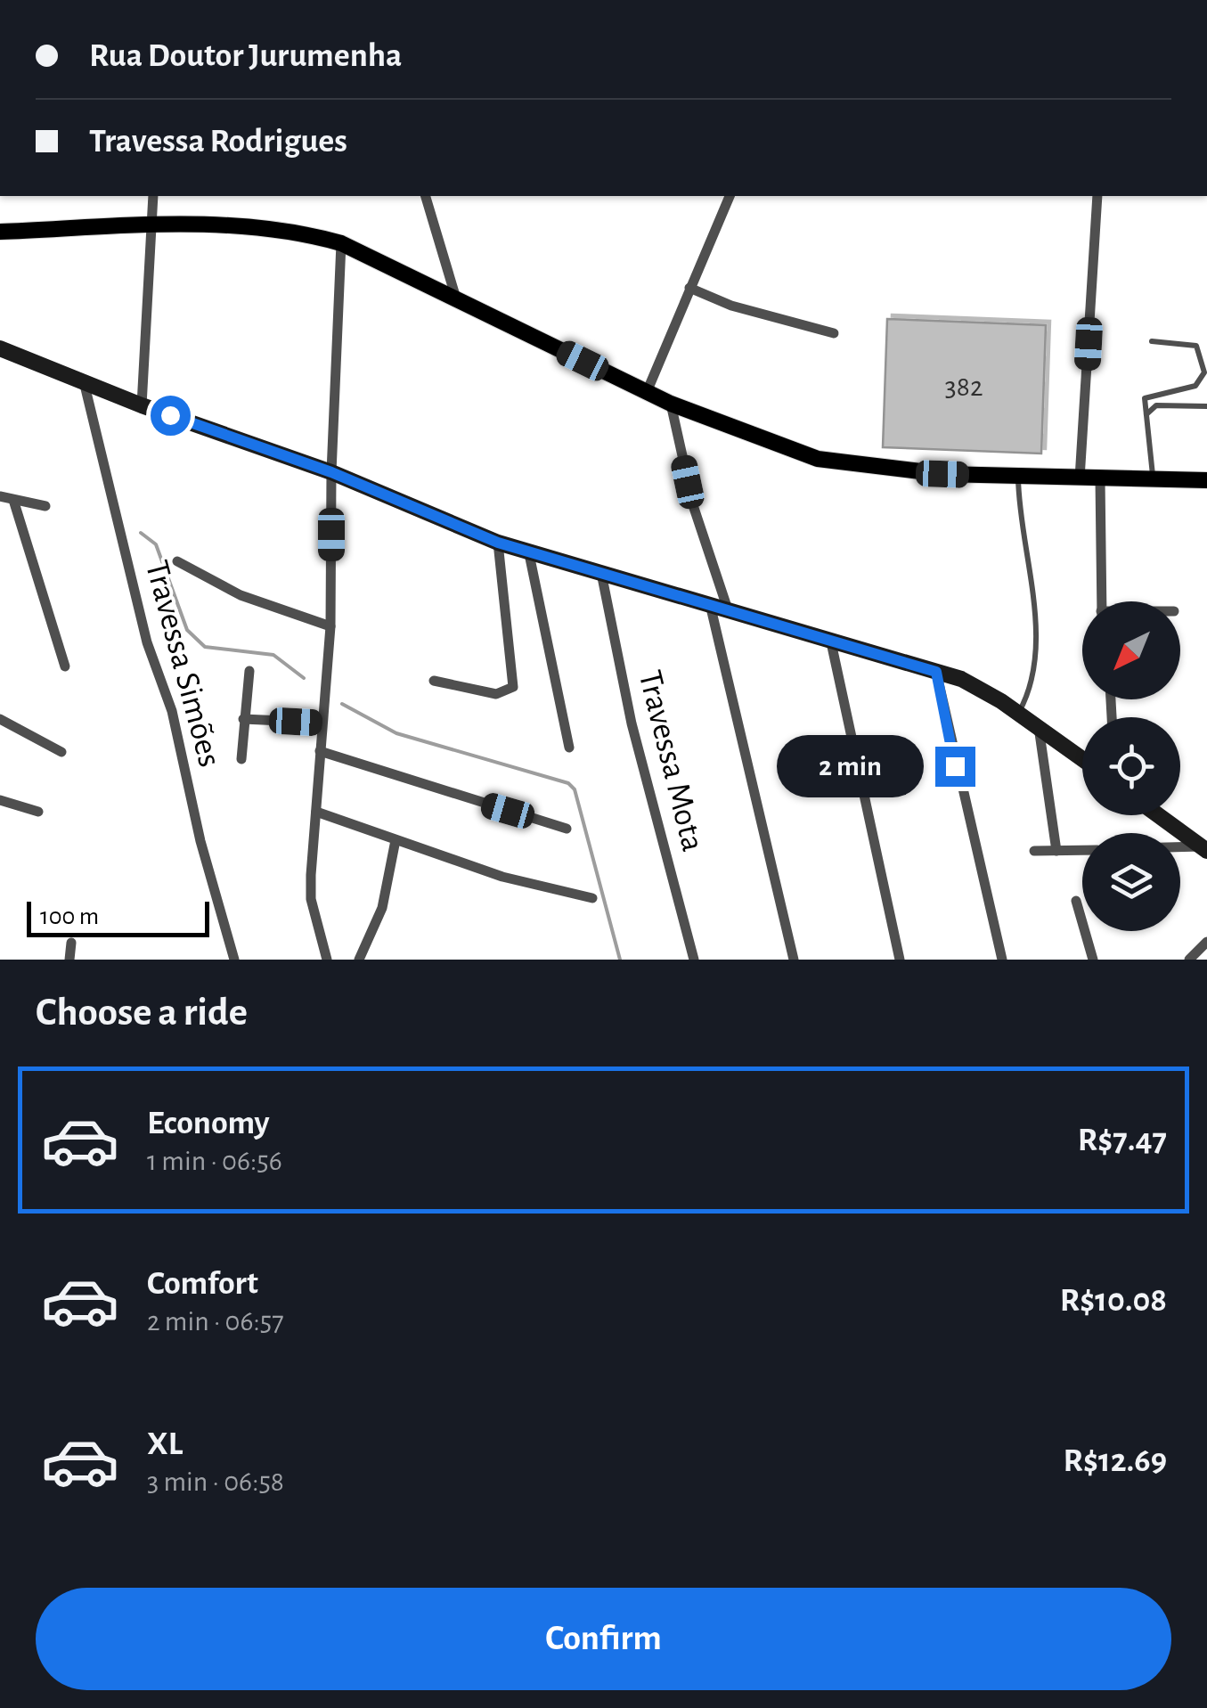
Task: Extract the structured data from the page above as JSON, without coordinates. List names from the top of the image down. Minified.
{"streets":{"street":["Travessa Simões","Travessa Mota"]},"house_numbers":["382"],"scale_bar":"100 m","north":"bottom left","page":{"banner":["Rua Doutor Jurumenha","Travessa Rodrigues"],"bubble":"2 min","scale":"100 m","heading":"Choose a ride","list":[{"name":"Economy","note":"1 min · 06:56","value":"R$7.47"},{"name":"Comfort","note":"2 min · 06:57","value":"R$10.08"},{"name":"XL","note":"3 min · 06:58","value":"R$12.69"}],"buttons":"Confirm"}}
